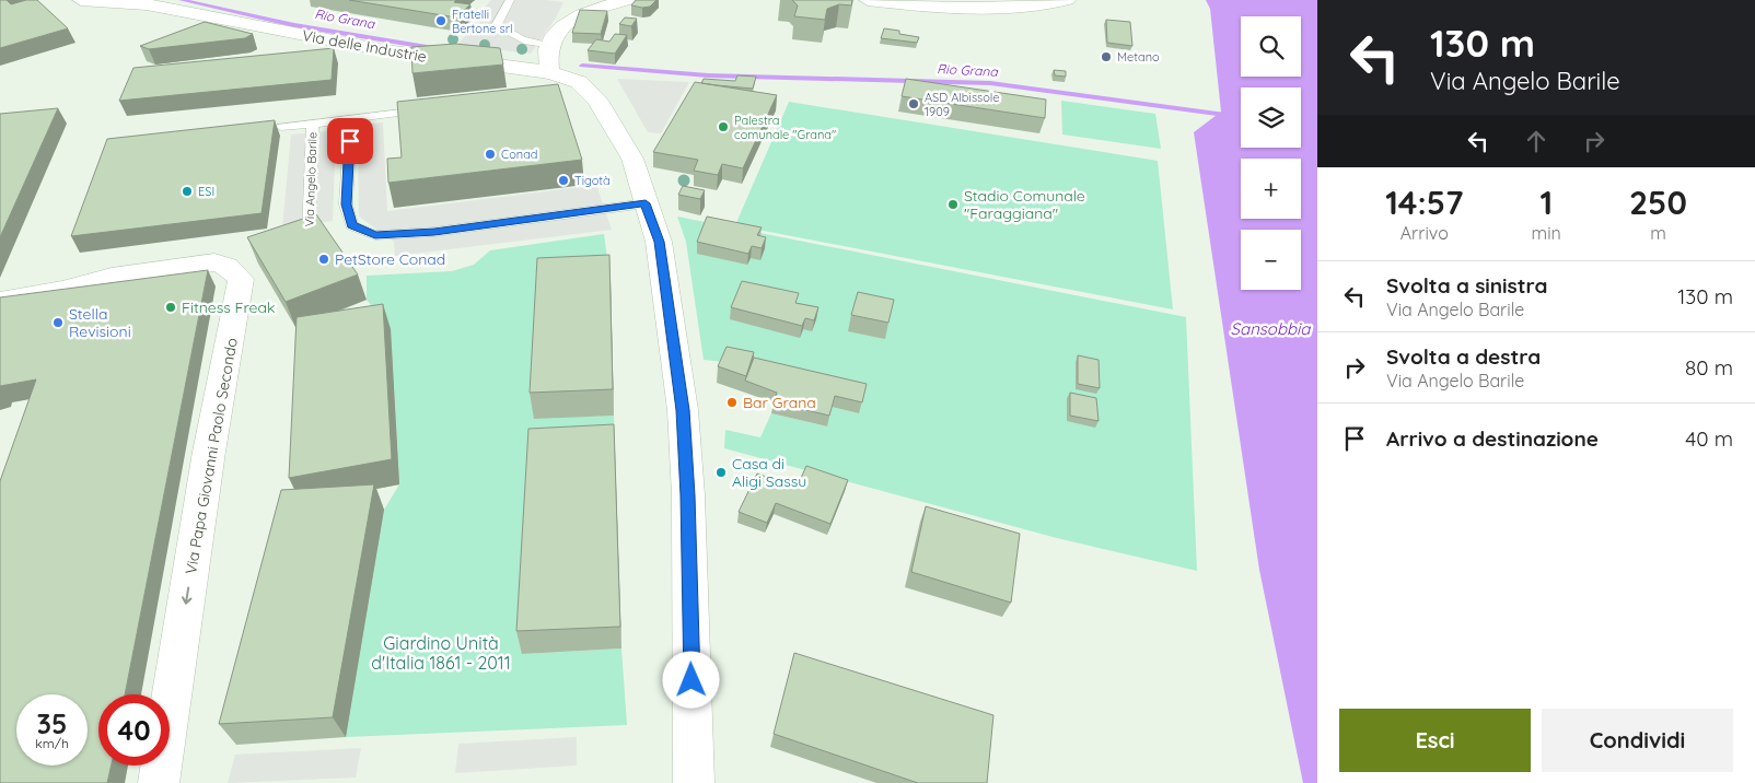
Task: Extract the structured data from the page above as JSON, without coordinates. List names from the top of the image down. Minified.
{"streets":{"street":["Via delle Industrie","Via Papa Giovanni Paolo Secondo"],"lane":["Via Angelo Barile"]},"water":["Rio Grana","Sansobbia"],"parks":["Giardino Unità d'Italia 1861 - 2011"],"places":["Fratelli Bertone srl","Metano","ASD Albissole 1909","Palestra comunale \"Grana\"","Conad","Tigotà","ESI","Stadio Comunale \"Faraggiana\"","PetStore Conad","Fitness Freak","Stella Revisioni","Bar Grana","Casa di Aligi Sassu"],"page":{"turn":["130 m","Via Angelo Barile"],"map_buttons":["+","−"],"eta":["14:57","Arrivo","1","min","250","m"],"list":[{"name":"Svolta a sinistra","note":"Via Angelo Barile","value":"130 m"},{"name":"Svolta a destra","note":"Via Angelo Barile","value":"80 m"},{"name":"Arrivo a destinazione","value":"40 m"}],"speed":"35 km/h","limit":"40","buttons":["Esci","Condividi"]}}
